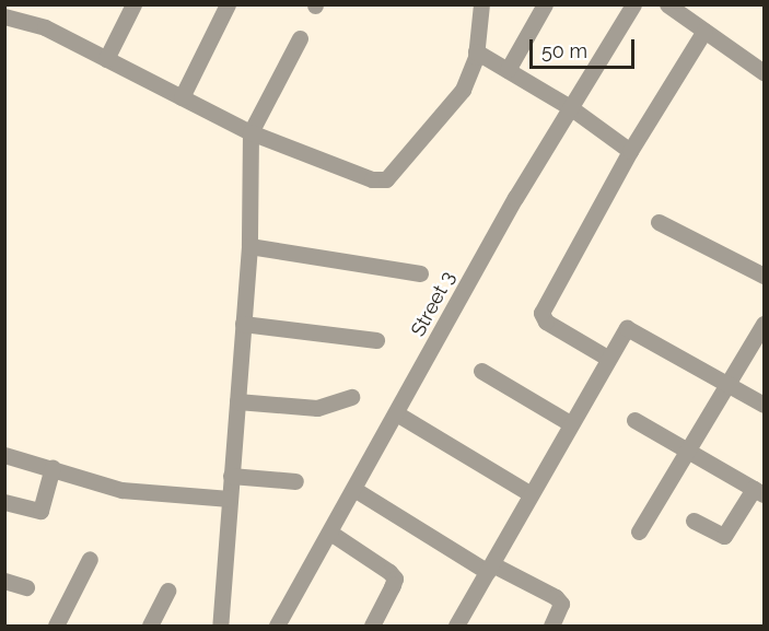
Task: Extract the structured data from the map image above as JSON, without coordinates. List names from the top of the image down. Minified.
{"streets":{"street":["Street 3"]},"scale_bar":"50 m"}
